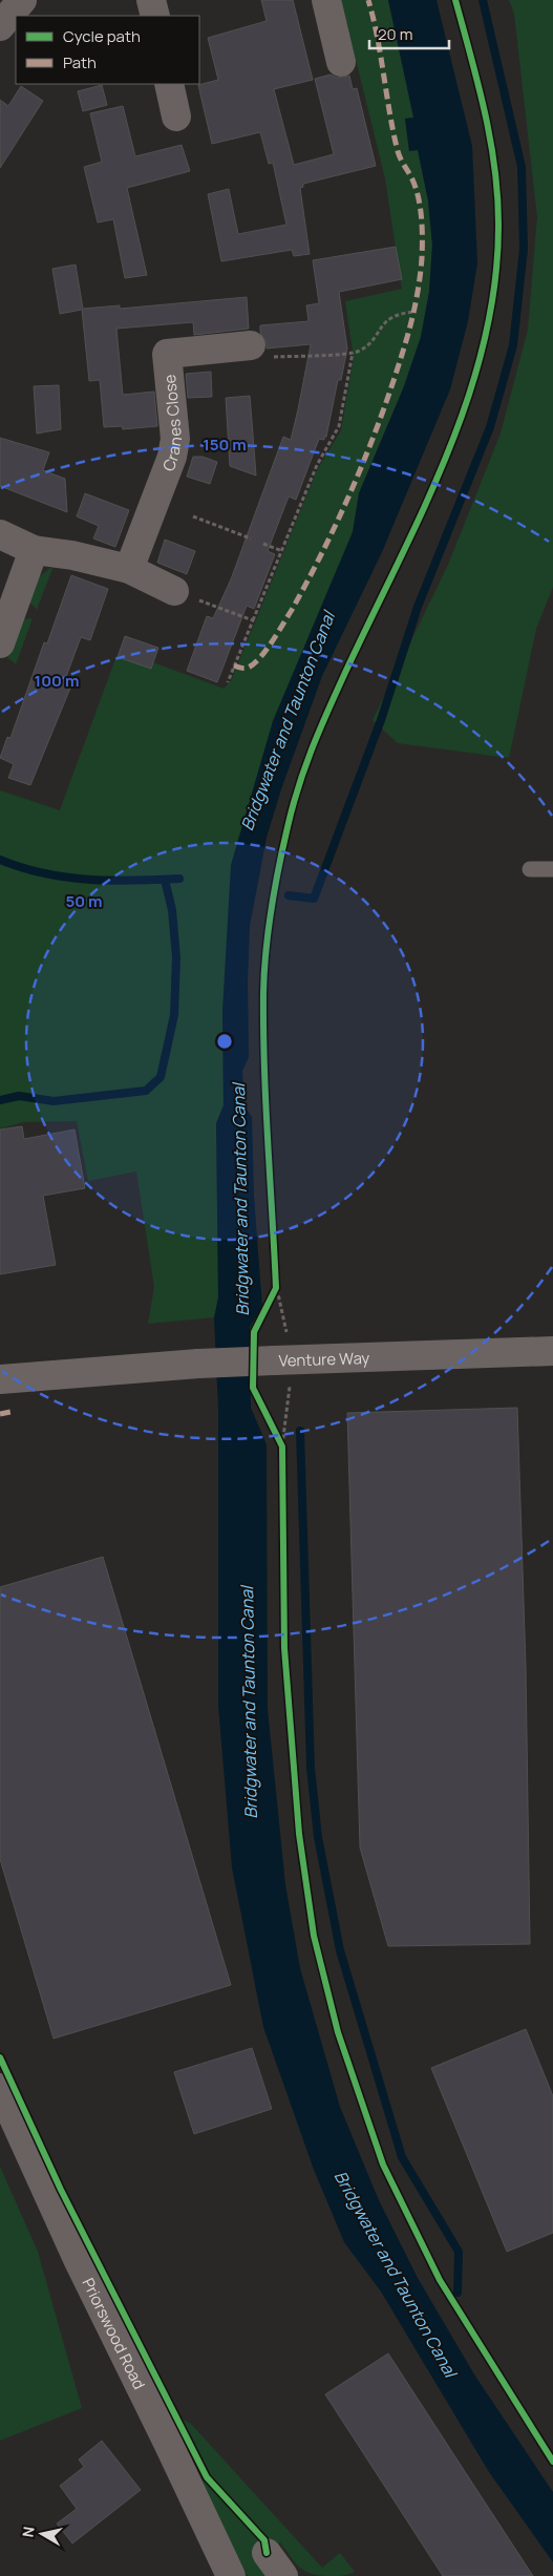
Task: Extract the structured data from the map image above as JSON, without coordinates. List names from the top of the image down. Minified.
{"streets":{"main road":["Priorswood Road"],"street":["Cranes Close","Venture Way"]},"water":["Bridgwater and Taunton Canal"],"legend":["Cycle path","Path"],"scale_bar":"20 m","north":"left","rings":["150 m","100 m","50 m"]}
